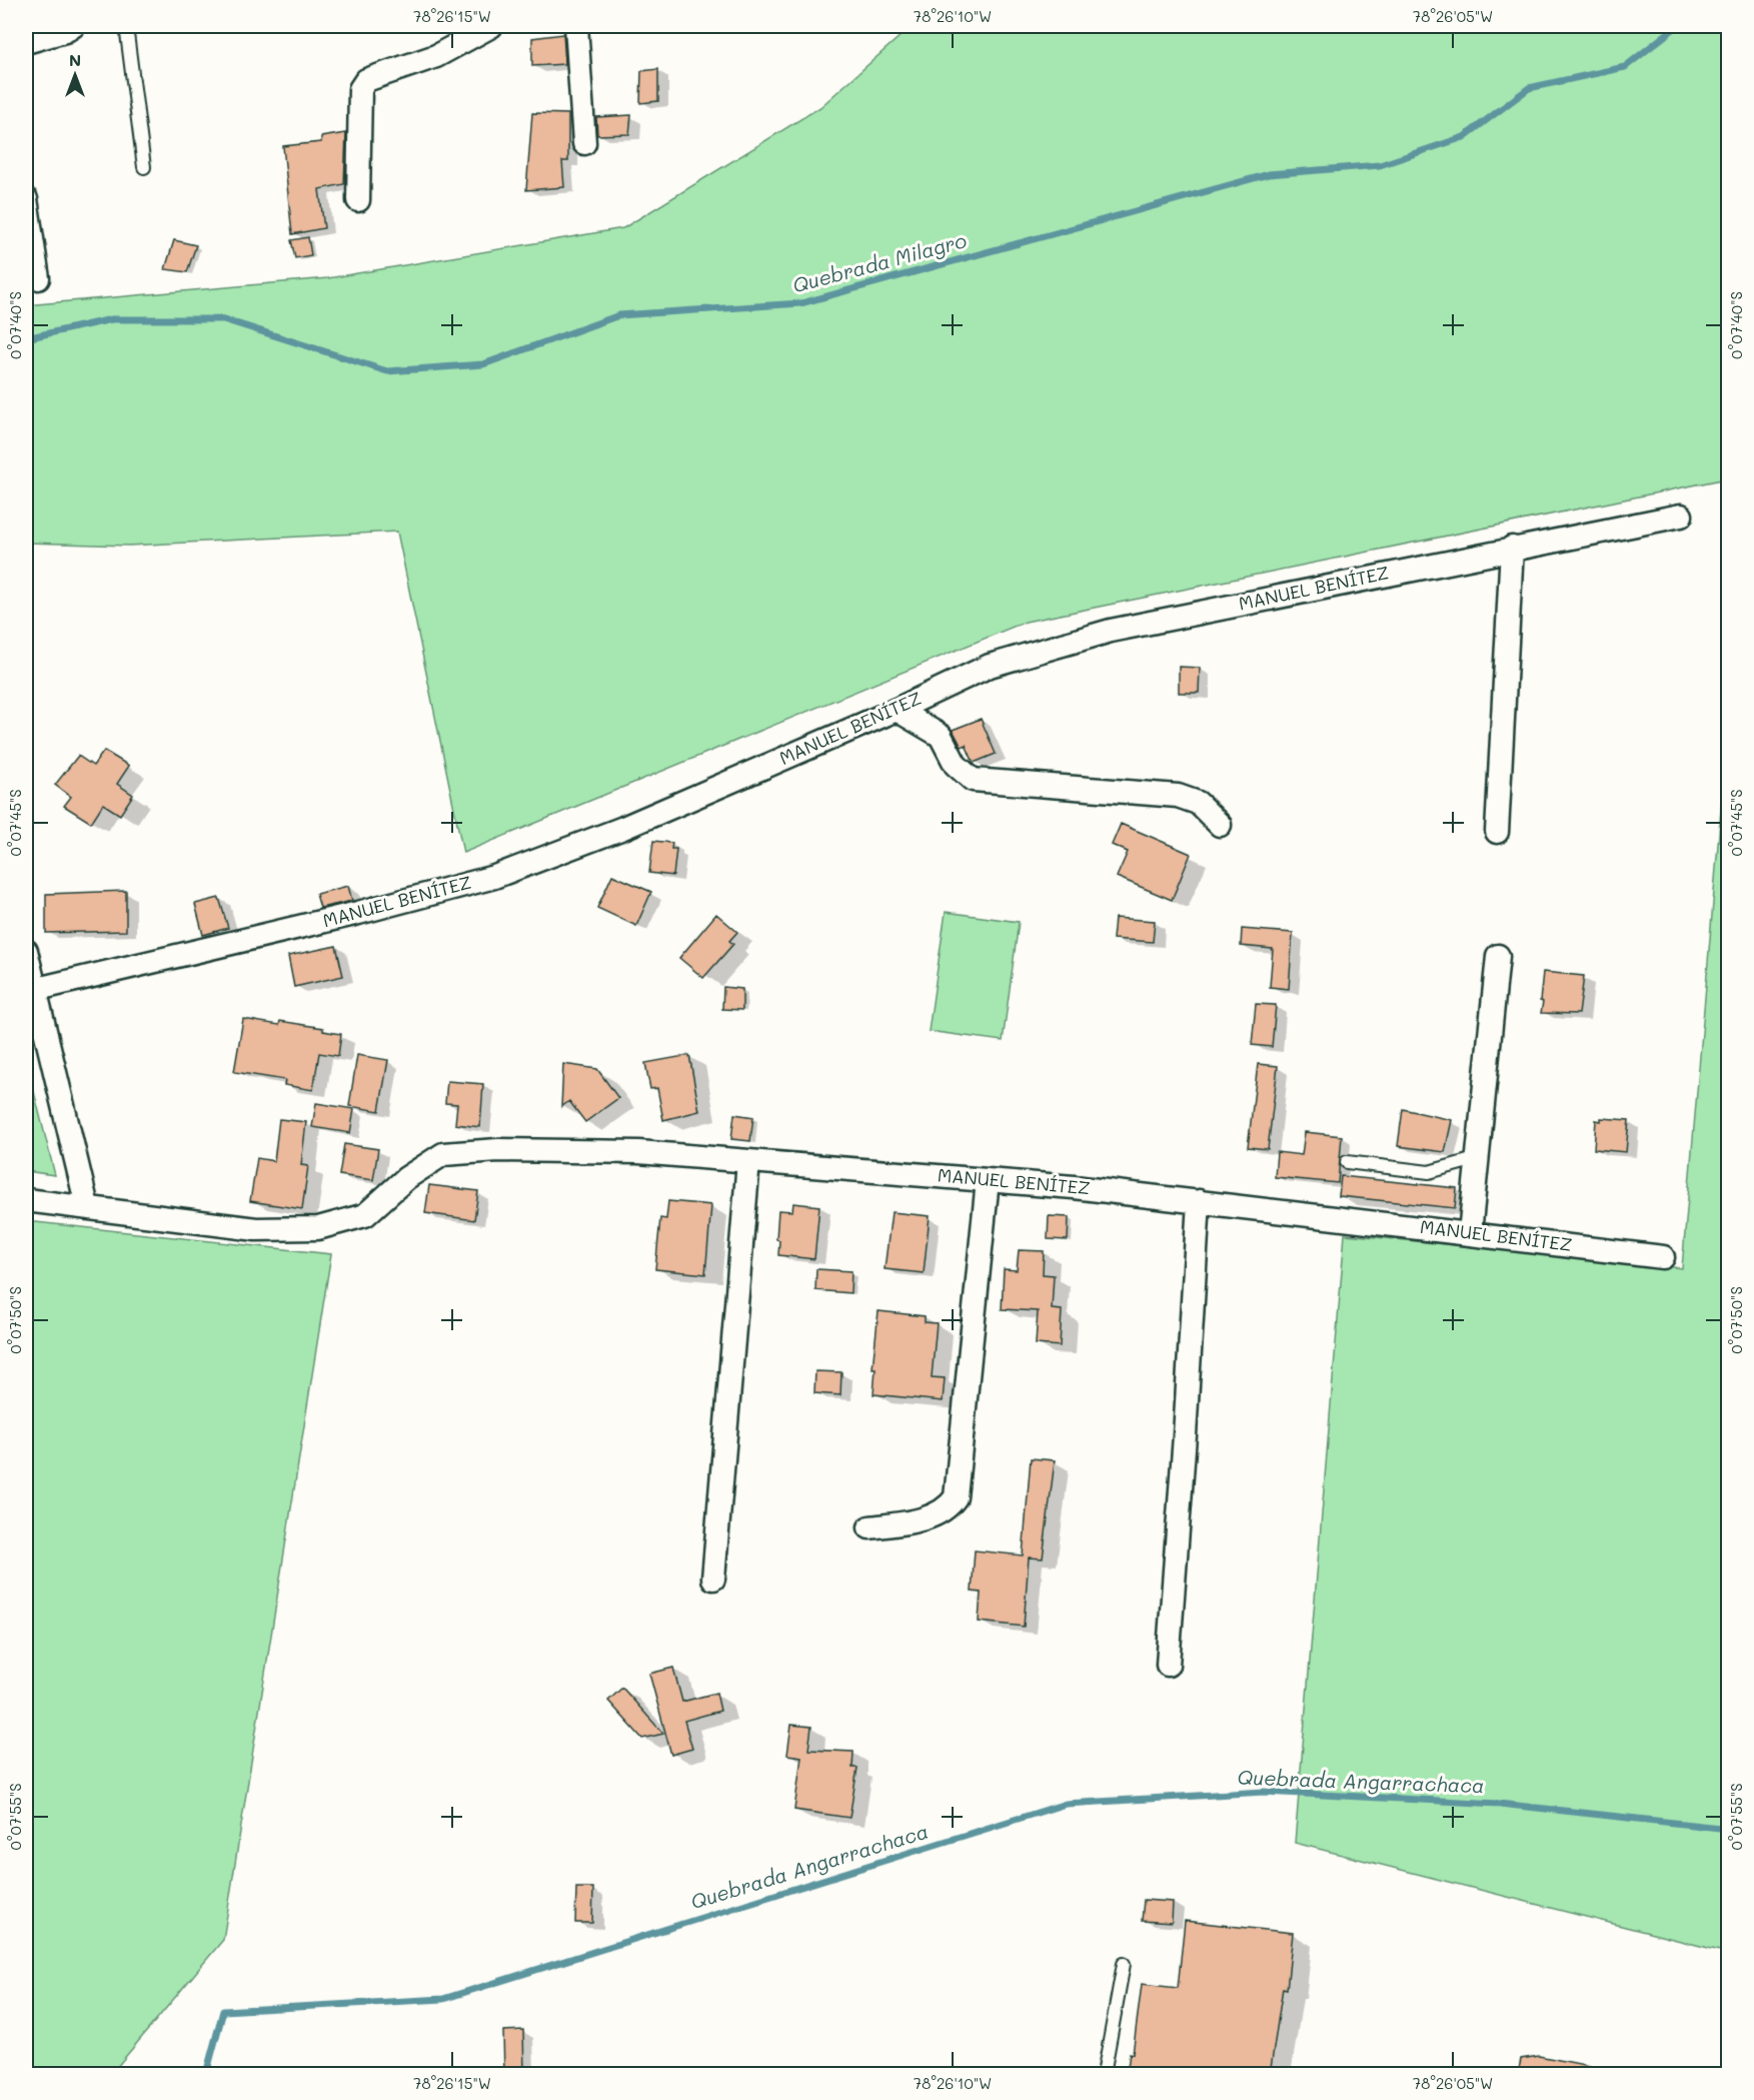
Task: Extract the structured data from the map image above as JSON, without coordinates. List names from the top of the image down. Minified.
{"streets":{"street":["MANUEL BENÍTEZ"]},"water":["Quebrada Milagro","Quebrada Angarrachaca"],"north":"top","coordinates":["78°26'15\"W","78°26'10\"W","78°26'05\"W","0°07'40\"S","0°07'45\"S","0°07'50\"S","0°07'55\"S"]}
